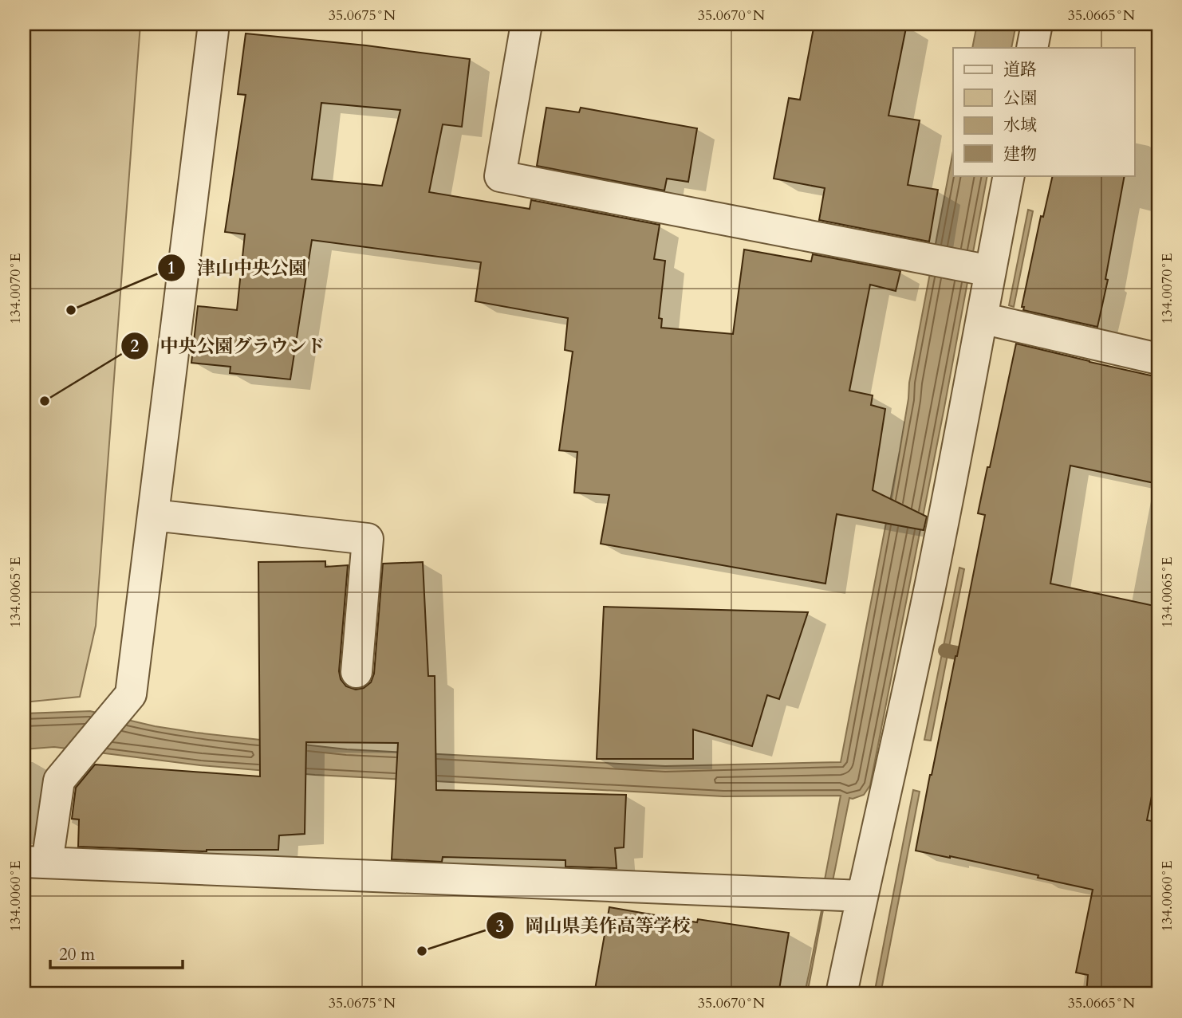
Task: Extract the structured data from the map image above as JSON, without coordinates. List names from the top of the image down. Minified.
{"places":["津山中央公園","中央公園グラウンド","岡山県美作高等学校"],"legend":["道路","公園","水域","建物"],"scale_bar":"20 m","coordinates":["35.0675°N","35.0670°N","35.0665°N","134.0070°E","134.0065°E","134.0060°E"]}
